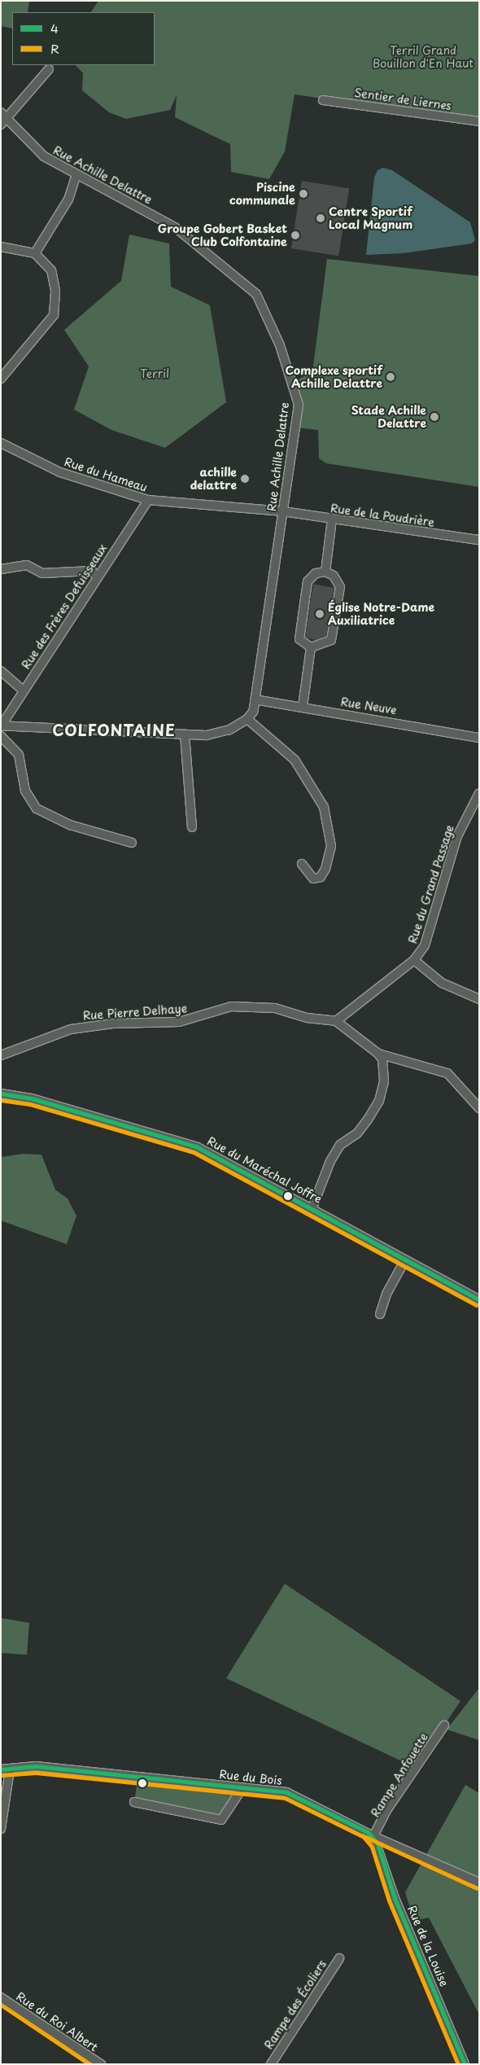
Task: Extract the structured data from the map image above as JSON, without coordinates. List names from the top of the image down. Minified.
{"streets":{"street":["Sentier de Liernes","Rue Achille Delattre","Rue du Hameau","Rue de la Poudrière","Rue des Frères Defuisseaux","Rue Neuve","Rue du Grand Passage","Rue Pierre Delhaye","Rue du Maréchal Joffre","Rampe Anfouette","Rue du Bois","Rue de la Louise","Rampe des Écoliers","Rue du Roi Albert"]},"crossings":[["Rue Achille Delattre","Rue du Hameau"],["Rue Achille Delattre","Rue de la Poudrière"],["Rue Achille Delattre","Rue Neuve"],["Rue du Hameau","Rue de la Poudrière"],["Rue du Hameau","Rue des Frères Defuisseaux"],["Rue du Grand Passage","Rue Pierre Delhaye"],["Rampe Anfouette","Rue du Bois"],["Rampe Anfouette","Rue de la Louise"],["Rue du Bois","Rue de la Louise"]],"districts":["COLFONTAINE"],"parks":["Terril Grand Bouillon d'En Haut","Terril"],"places":["Piscine communale","Centre Sportif Local Magnum","Groupe Gobert Basket Club Colfontaine","Complexe sportif Achille Delattre","Stade Achille Delattre","achille delattre","Église Notre-Dame Auxiliatrice"],"lines":["transit line 4","transit line R"],"legend":["4","R"]}
